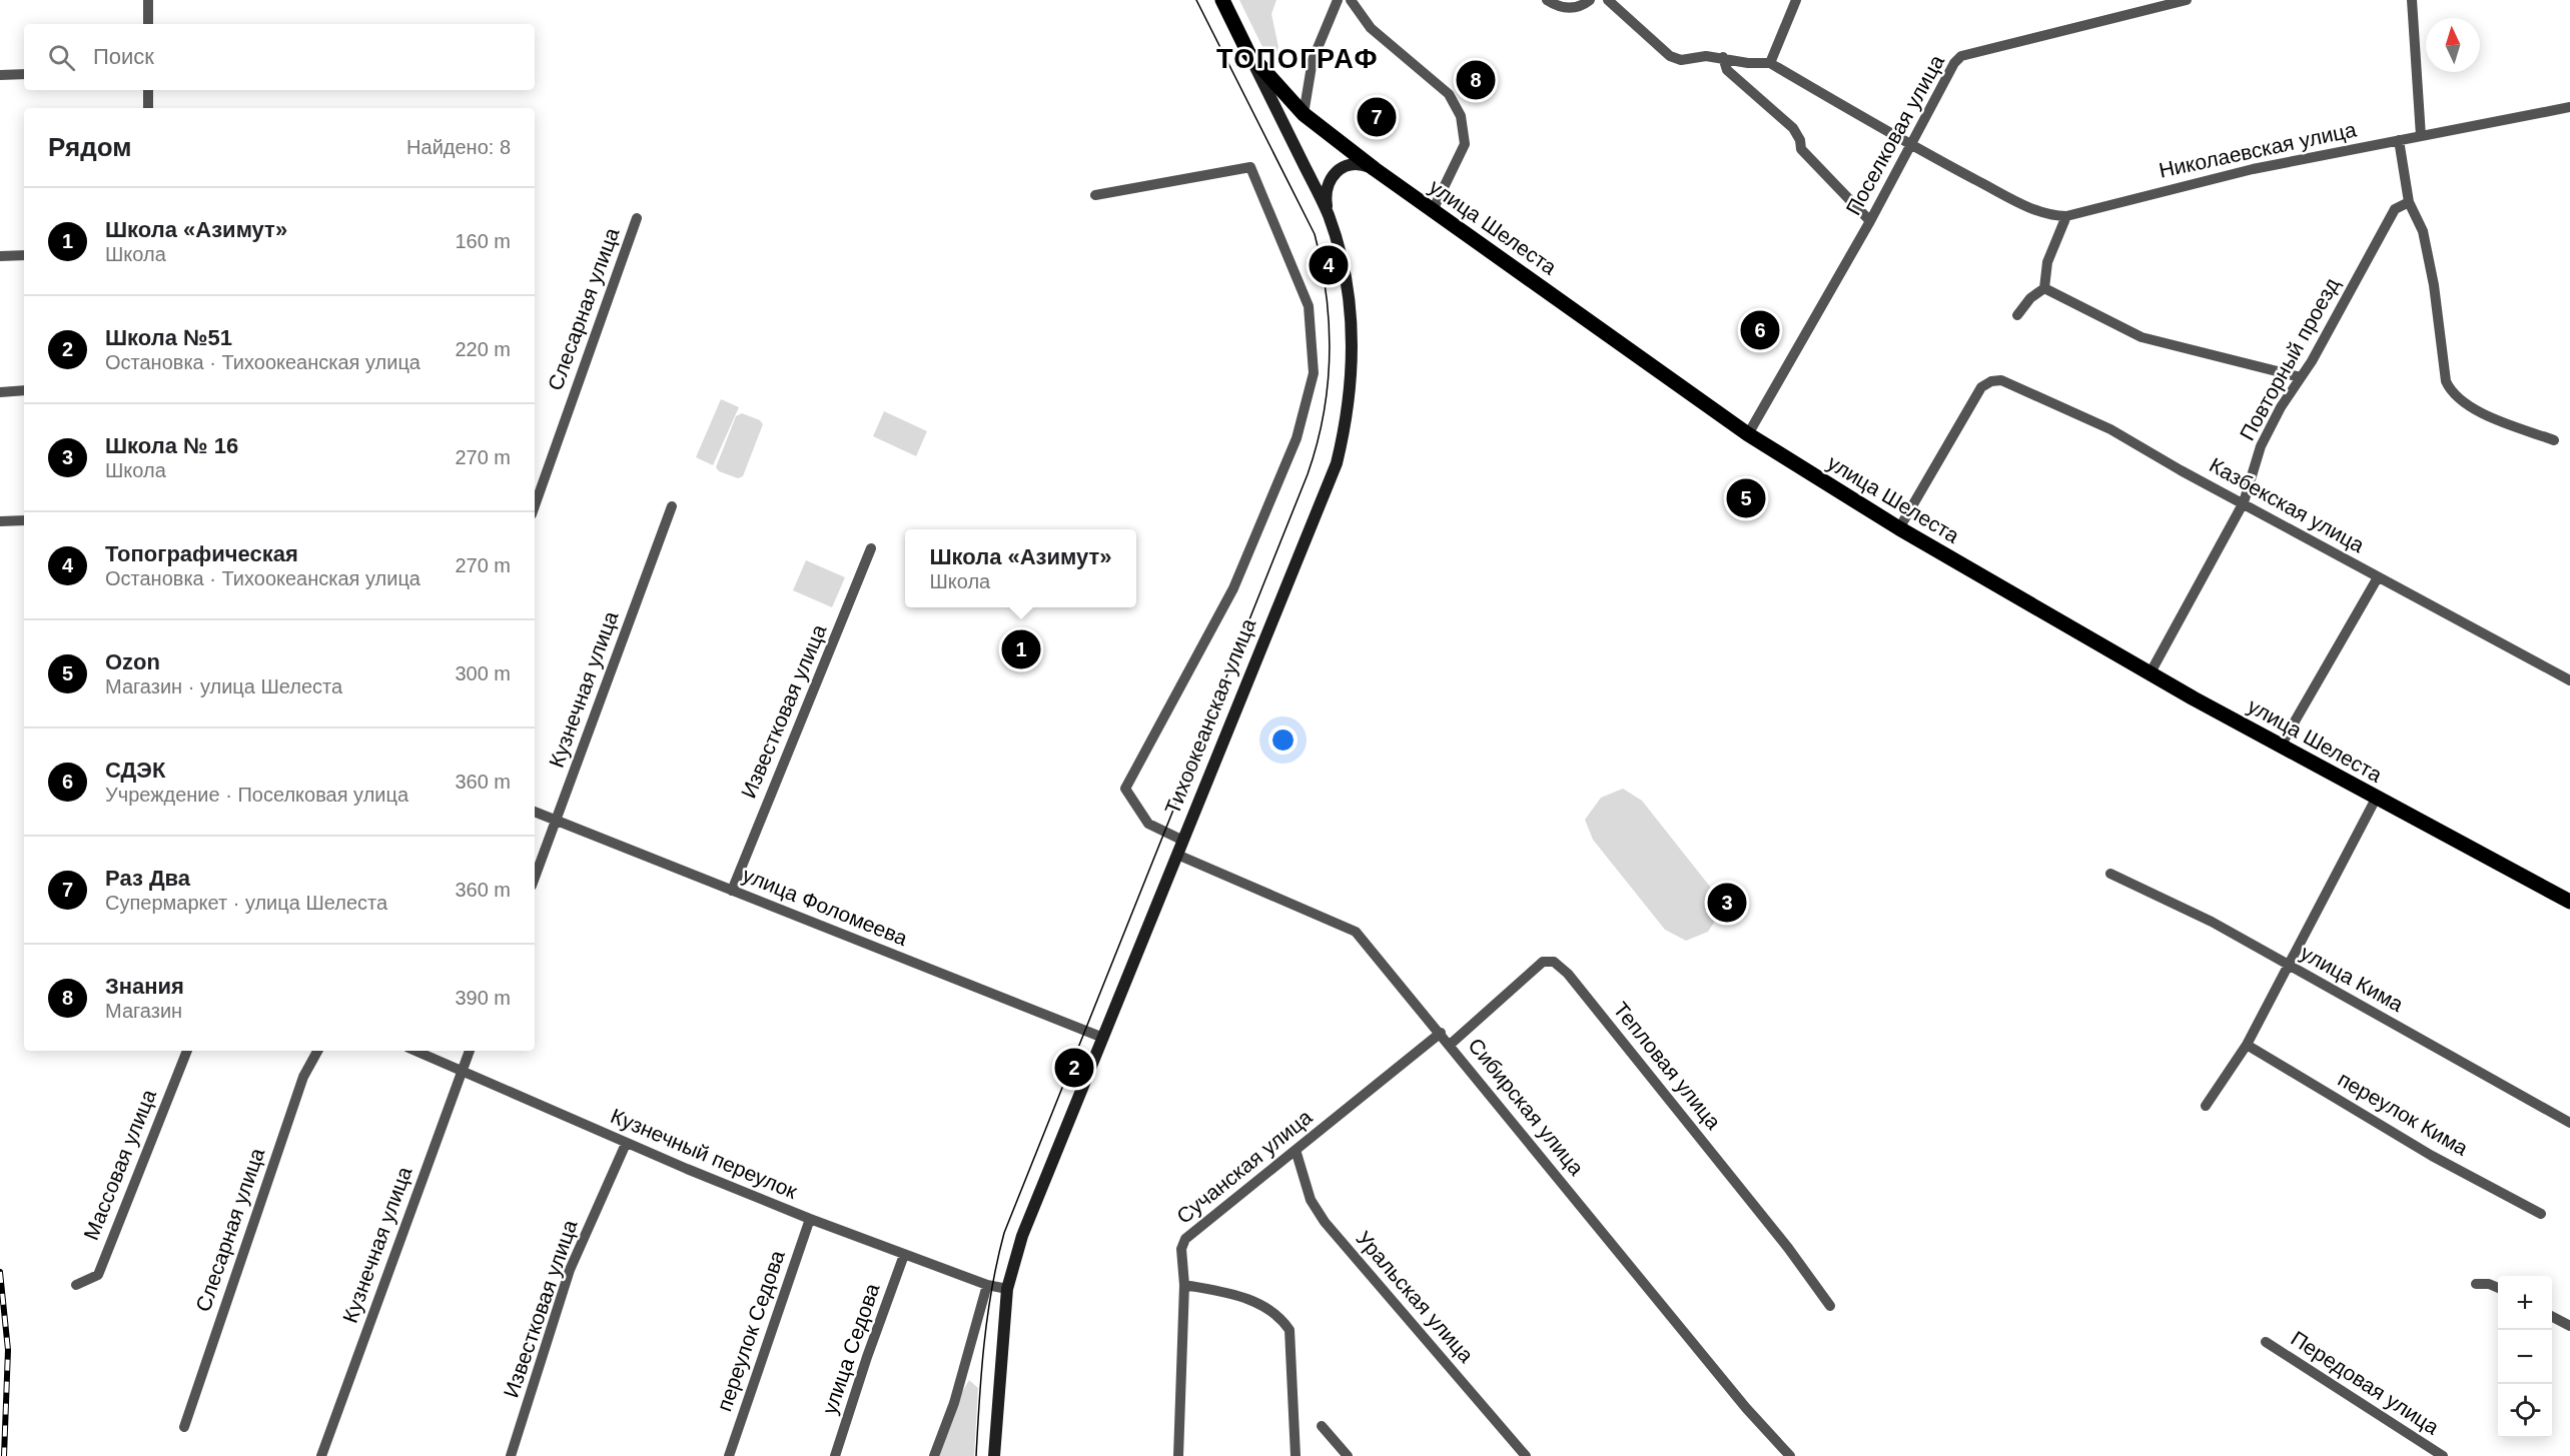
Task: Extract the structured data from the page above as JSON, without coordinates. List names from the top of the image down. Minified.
{"streets":{"main road":["улица Шелеста","Тихоокеанская улица"],"street":["Поселковая улица","Николаевская улица","Слесарная улица","Повторный проезд","Казбекская улица","Кузнечная улица","Известковая улица","улица Фоломеева","улица Кима","Тепловая улица","Сибирская улица","переулок Кима","Кузнечный переулок","Массовая улица","Сучанская улица","Уральская улица","переулок Седова","улица Седова","Передовая улица"]},"crossings":[["Поселковая улица","улица Шелеста"],["улица Шелеста","Повторный проезд"],["улица Шелеста","Казбекская улица"],["улица Шелеста","Тихоокеанская улица"],["Повторный проезд","Казбекская улица"],["Кузнечная улица","улица Фоломеева"],["Кузнечная улица","Кузнечный переулок"],["Известковая улица","улица Фоломеева"],["Известковая улица","Кузнечный переулок"],["Тихоокеанская улица","улица Фоломеева"],["Тихоокеанская улица","Сибирская улица"],["Тихоокеанская улица","Кузнечный переулок"],["Тепловая улица","Сибирская улица"],["Сибирская улица","Сучанская улица"],["Кузнечный переулок","переулок Седова"],["Кузнечный переулок","улица Седова"],["Сучанская улица","Уральская улица"]],"districts":["ТОПОГРАФ"],"north":"top","page":{"search":"Поиск","pins":["8","7","4","6","5","1","3","2"],"heading":["Рядом","Найдено: 8"],"list":[{"mark":"1","name":"Школа «Азимут»","note":"Школа","value":"160 m"},{"mark":"2","name":"Школа №51","note":"Остановка · Тихоокеанская улица","value":"220 m"},{"mark":"3","name":"Школа № 16","note":"Школа","value":"270 m"},{"mark":"4","name":"Топографическая","note":"Остановка · Тихоокеанская улица","value":"270 m"},{"mark":"5","name":"Ozon","note":"Магазин · улица Шелеста","value":"300 m"},{"mark":"6","name":"СДЭК","note":"Учреждение · Поселковая улица","value":"360 m"},{"mark":"7","name":"Раз Два","note":"Супермаркет · улица Шелеста","value":"360 m"},{"mark":"8","name":"Знания","note":"Магазин","value":"390 m"}],"popup":["Школа «Азимут»","Школа"],"map_buttons":["+","−"]}}
